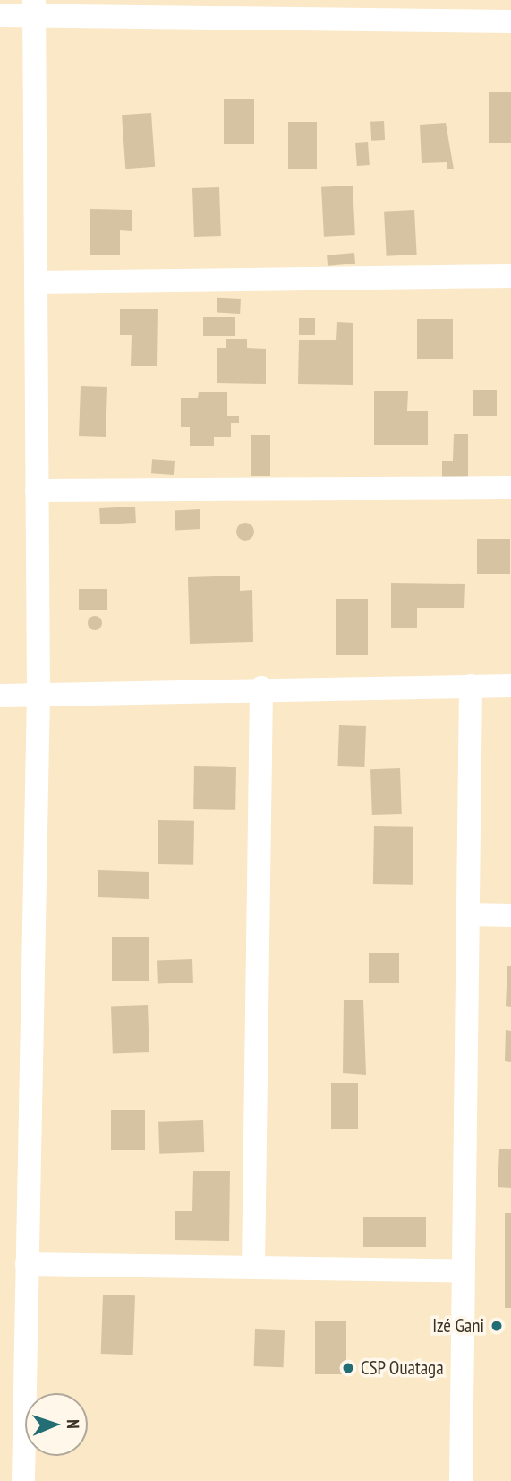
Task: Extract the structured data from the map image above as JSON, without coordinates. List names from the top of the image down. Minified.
{"places":["Izé Gani","CSP Ouataga"],"north":"right"}
